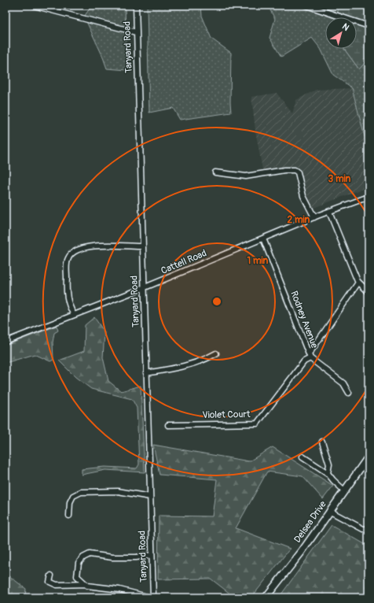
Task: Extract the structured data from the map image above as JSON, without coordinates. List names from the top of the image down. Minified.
{"streets":{"main road":["Delsea Drive"],"street":["Tanyard Road","Cattell Road","Rodney Avenue","Violet Court"]},"crossings":[["Tanyard Road","Cattell Road"],["Cattell Road","Rodney Avenue"],["Rodney Avenue","Violet Court"]],"north":"top right","rings":["3 min","2 min","1 min"]}
